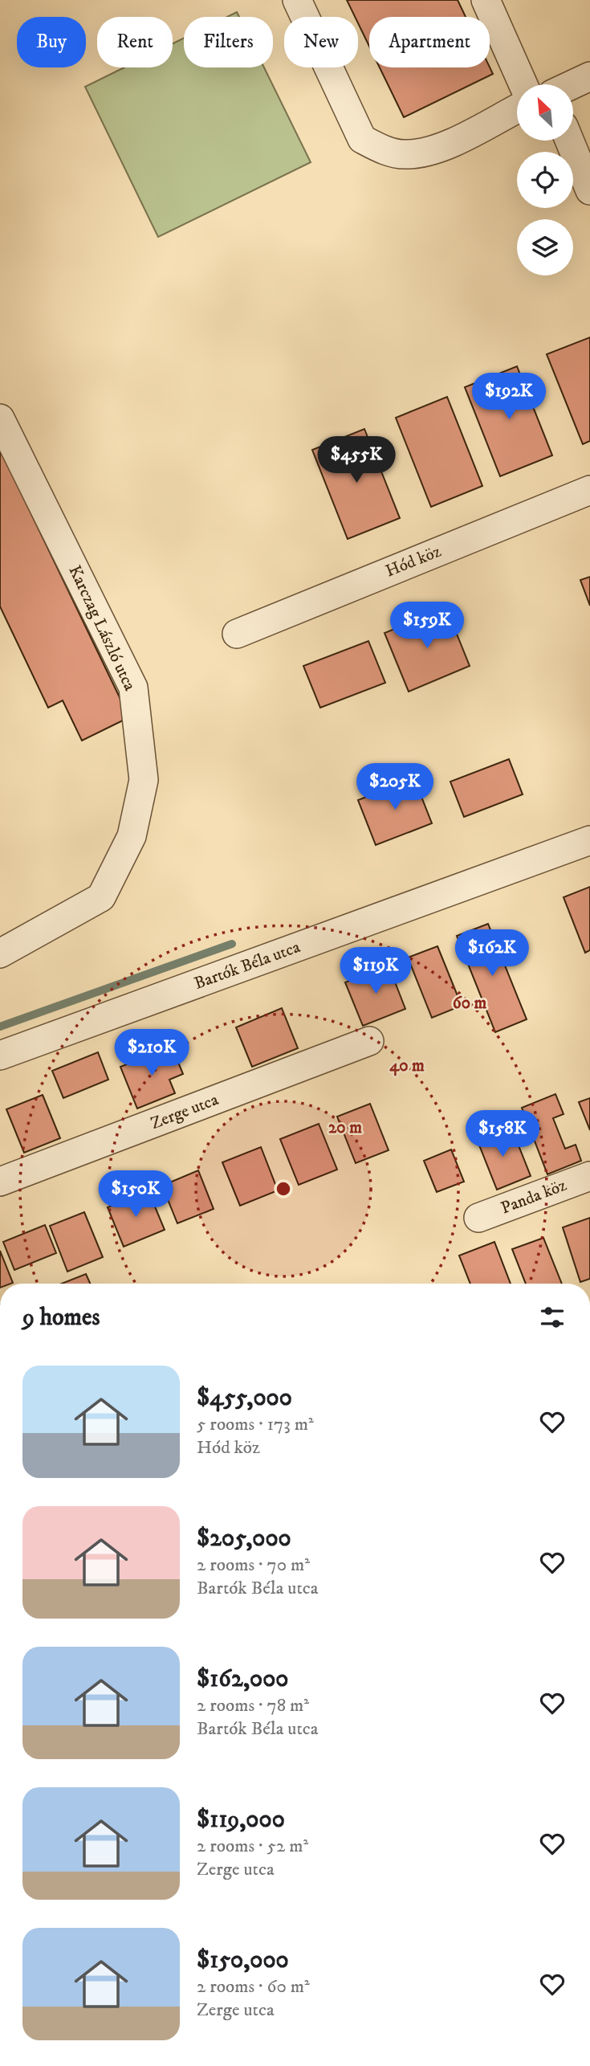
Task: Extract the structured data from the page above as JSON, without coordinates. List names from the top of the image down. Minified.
{"streets":{"street":["Hód köz","Karczag László utca","Bartók Béla utca","Zerge utca","Panda köz"]},"north":"top left","page":{"chip":["Buy","Rent","Filters","New","Apartment"],"price":["$192K","$455K","$159K","$205K","$162K","$119K","$210K","$158K","$150K"],"heading":"9 homes","list":[{"name":"$455,000","note":"5 rooms · 173 m² · Hód köz"},{"name":"$205,000","note":"2 rooms · 70 m² · Bartók Béla utca"},{"name":"$162,000","note":"2 rooms · 78 m² · Bartók Béla utca"},{"name":"$119,000","note":"2 rooms · 52 m² · Zerge utca"},{"name":"$150,000","note":"2 rooms · 60 m² · Zerge utca"}]},"rings":["60 m","40 m","20 m"]}
